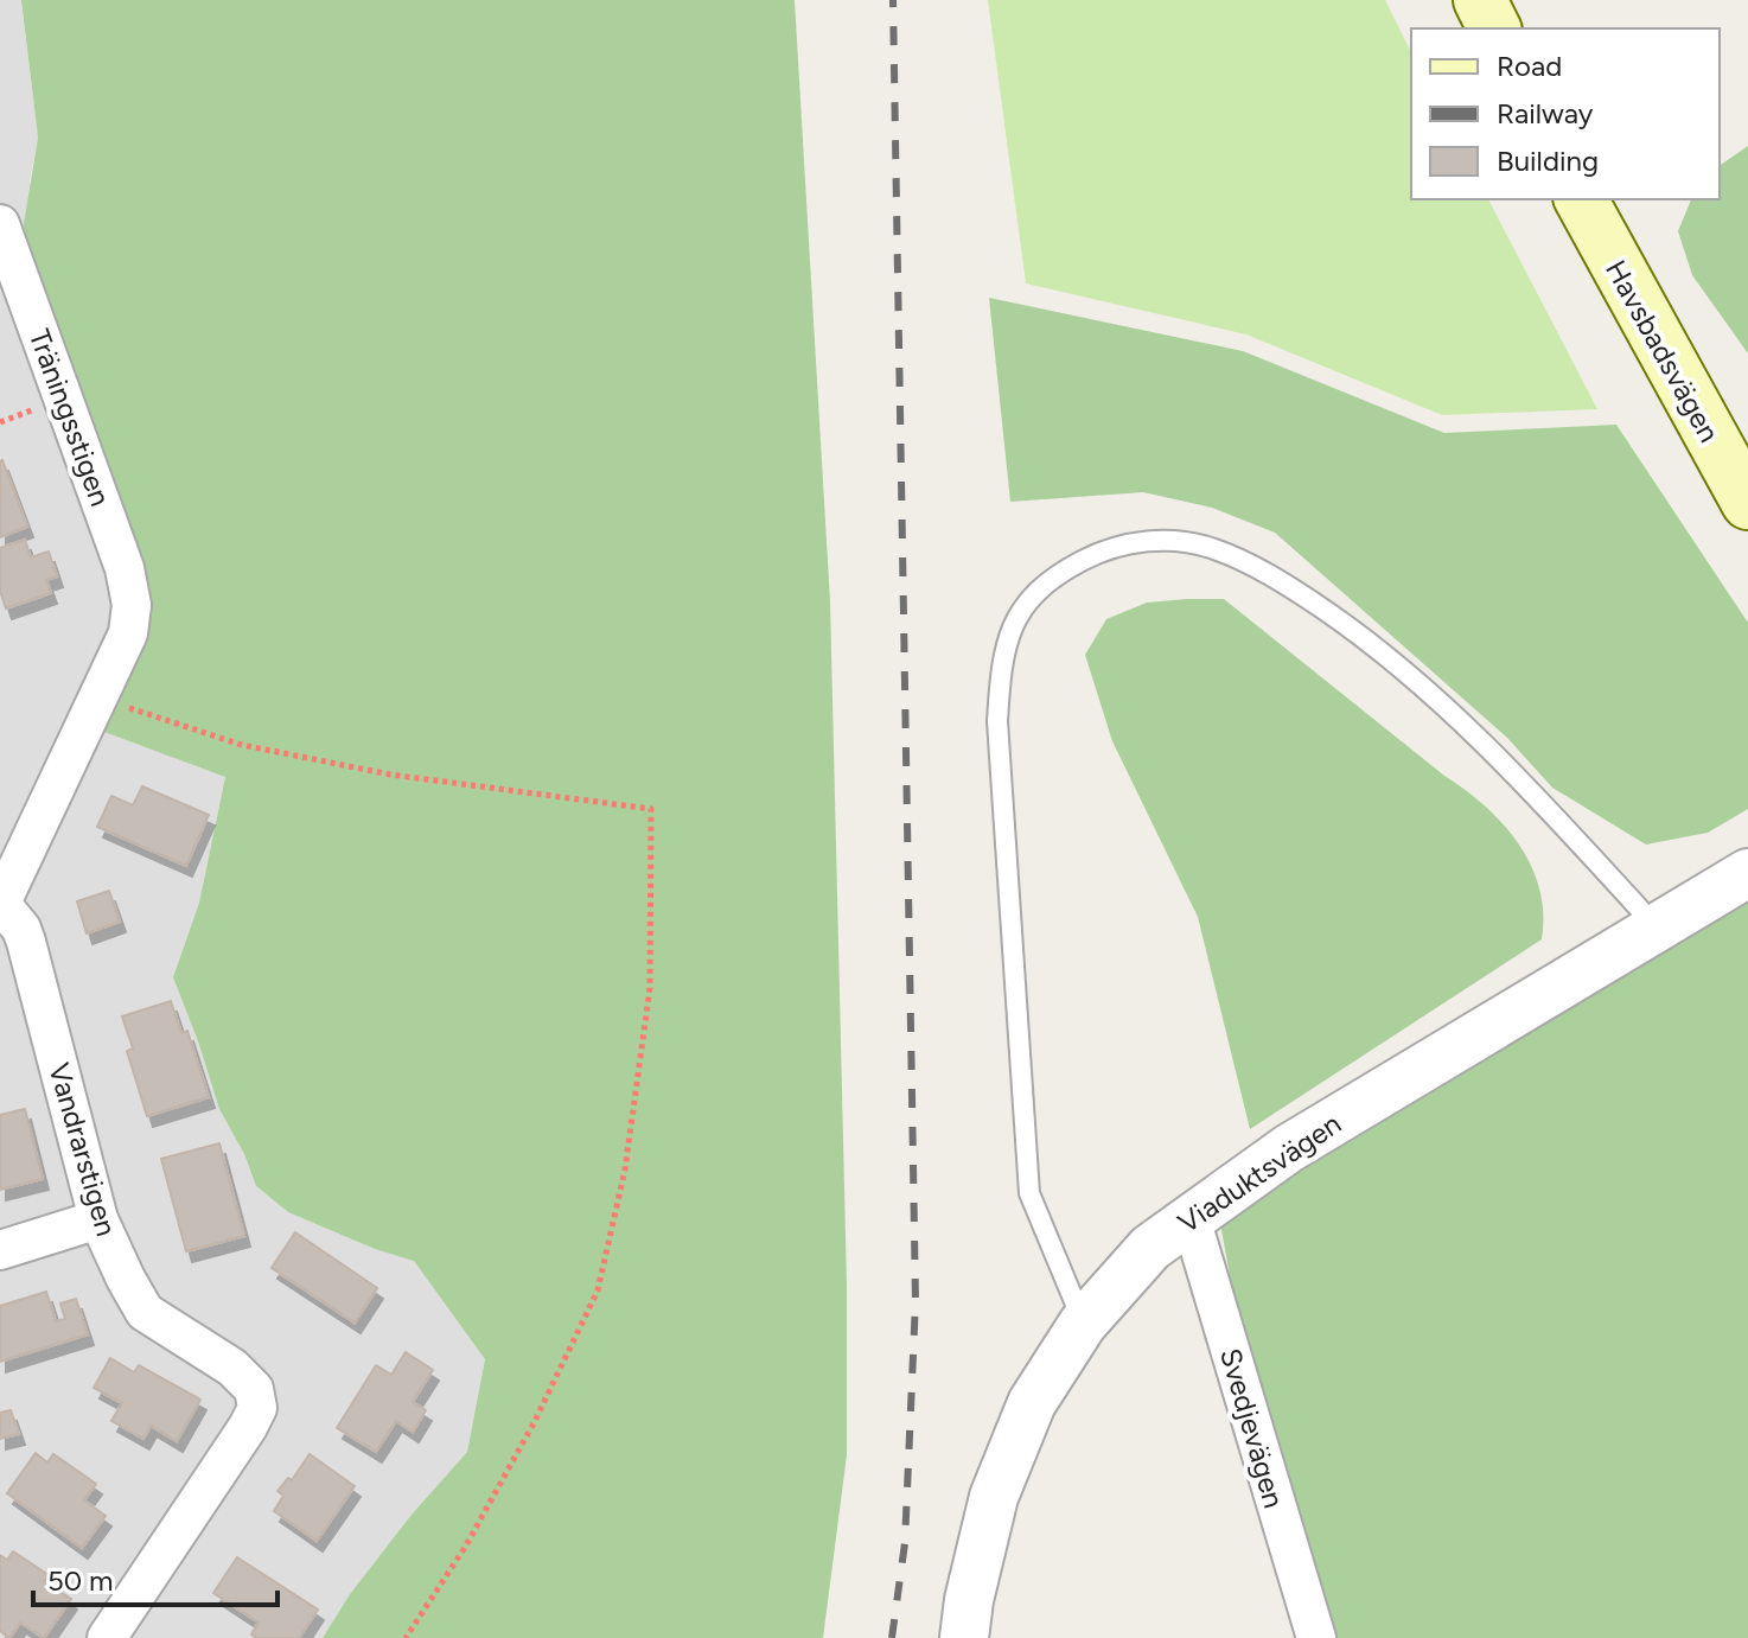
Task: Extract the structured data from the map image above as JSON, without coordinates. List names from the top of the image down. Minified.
{"streets":{"main road":["Havsbadsvägen"],"street":["Träningsstigen","Vandrarstigen","Viaduktsvägen","Svedjevägen"]},"crossings":[["Träningsstigen","Vandrarstigen"],["Viaduktsvägen","Svedjevägen"]],"legend":["Road","Railway","Building"],"scale_bar":"50 m"}
